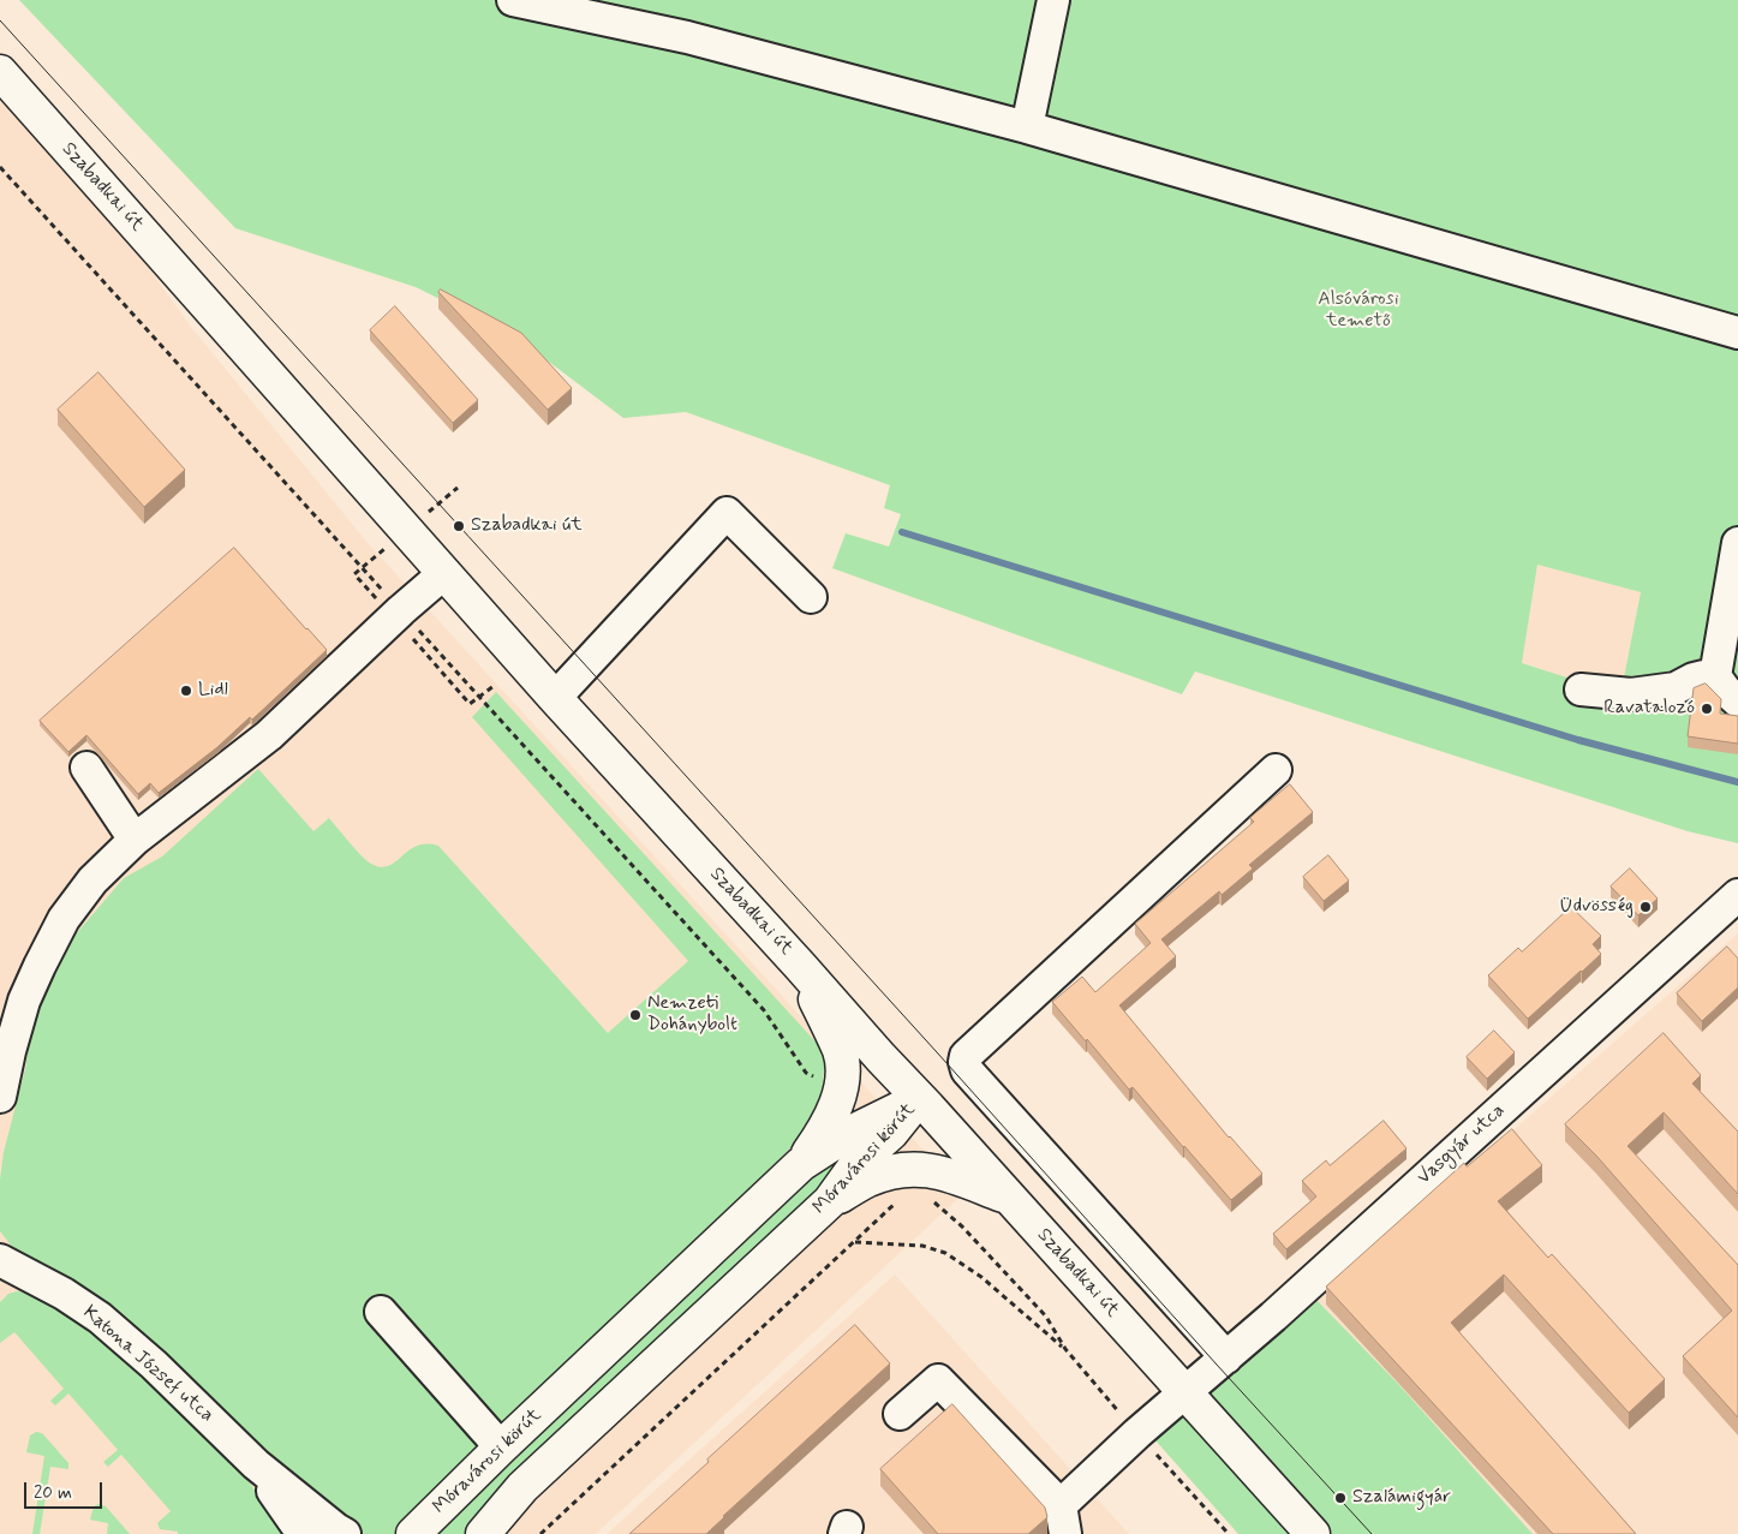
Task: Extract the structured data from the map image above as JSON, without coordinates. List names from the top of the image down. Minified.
{"streets":{"main road":["Szabadkai út","Móravárosi körút"],"street":["Vasgyár utca","Katona József utca"]},"crossings":[["Szabadkai út","Vasgyár utca"],["Szabadkai út","Móravárosi körút"]],"parks":["Alsóvárosi temető"],"places":["Szabadkai út","Lidl","Ravatalozó","Üdvösség","Nemzeti Dohánybolt","Szalámigyár"],"scale_bar":"20 m"}
